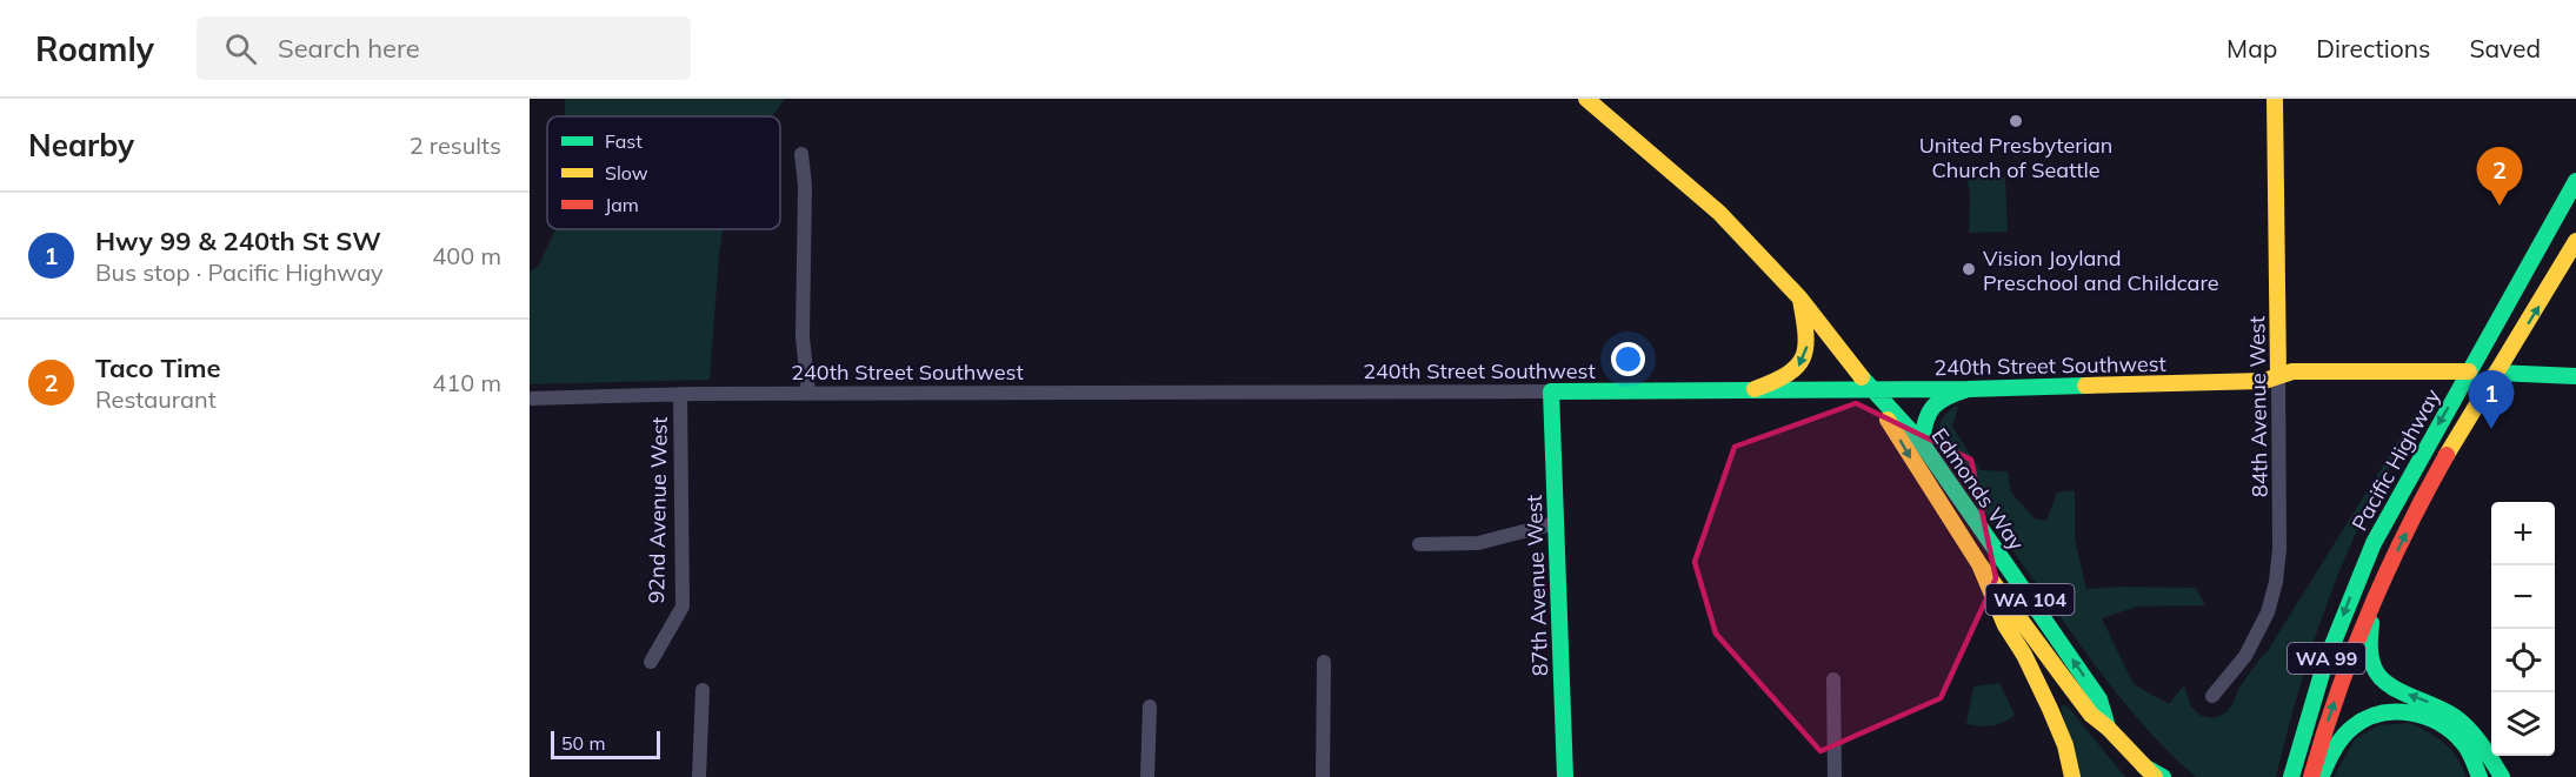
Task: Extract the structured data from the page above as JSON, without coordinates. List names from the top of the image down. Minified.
{"streets":{"main road":["240th Street Southwest","84th Avenue West","Pacific Highway","Edmonds Way","87th Avenue West","WA 104","WA 99"],"street":["92nd Avenue West"]},"crossings":[["240th Street Southwest","84th Avenue West"],["240th Street Southwest","Pacific Highway"],["240th Street Southwest","Edmonds Way"],["240th Street Southwest","92nd Avenue West"],["240th Street Southwest","87th Avenue West"]],"places":["United Presbyterian Church of Seattle","Vision Joyland Preschool and Childcare"],"legend":["Fast","Slow","Jam"],"scale_bar":"50 m","page":{"header":"Roamly","search":"Search here","nav":["Map","Directions","Saved"],"heading":["Nearby","2 results"],"pins":["2","1"],"list":[{"mark":"1","name":"Hwy 99 & 240th St SW","note":"Bus stop · Pacific Highway","value":"400 m"},{"mark":"2","name":"Taco Time","note":"Restaurant","value":"410 m"}],"map_buttons":["+","−"],"scale":"50 m"}}
